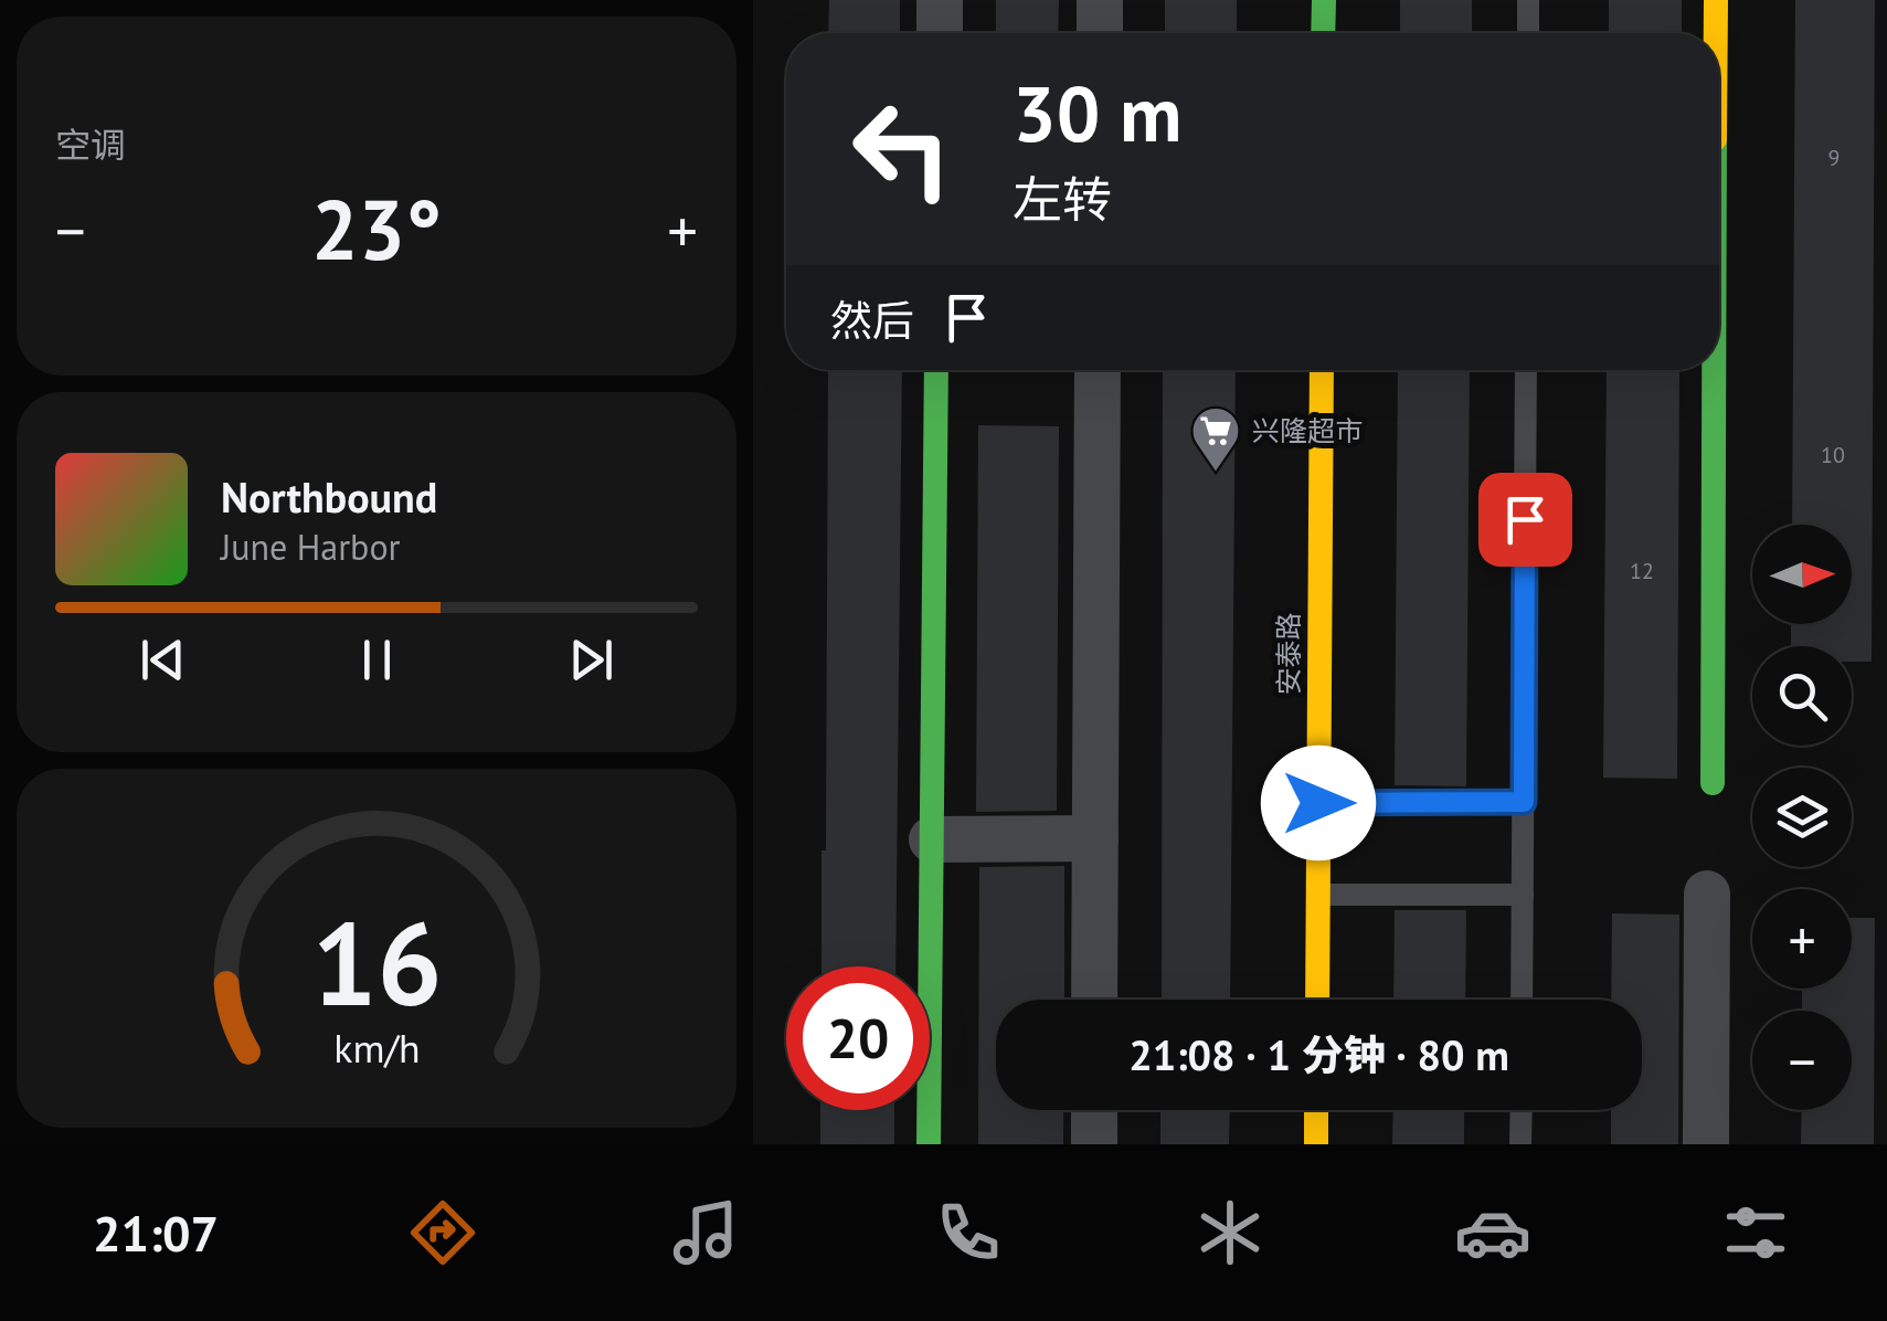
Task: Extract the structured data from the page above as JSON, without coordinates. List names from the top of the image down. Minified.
{"streets":{"street":["安泰路"]},"places":{"supermarket":["兴隆超市"]},"house_numbers":["9","10","12"],"north":"right","page":{"tile":"空调","turn":["30 m","左转"],"heat":["−","23°","+"],"then":"然后","song":["Northbound","June Harbor"],"map_buttons":["+","−"],"limit":"20","trip":"21:08 · 1 分钟 · 80 m","tabs":"21:07","gauge":["16","km/h"]}}
